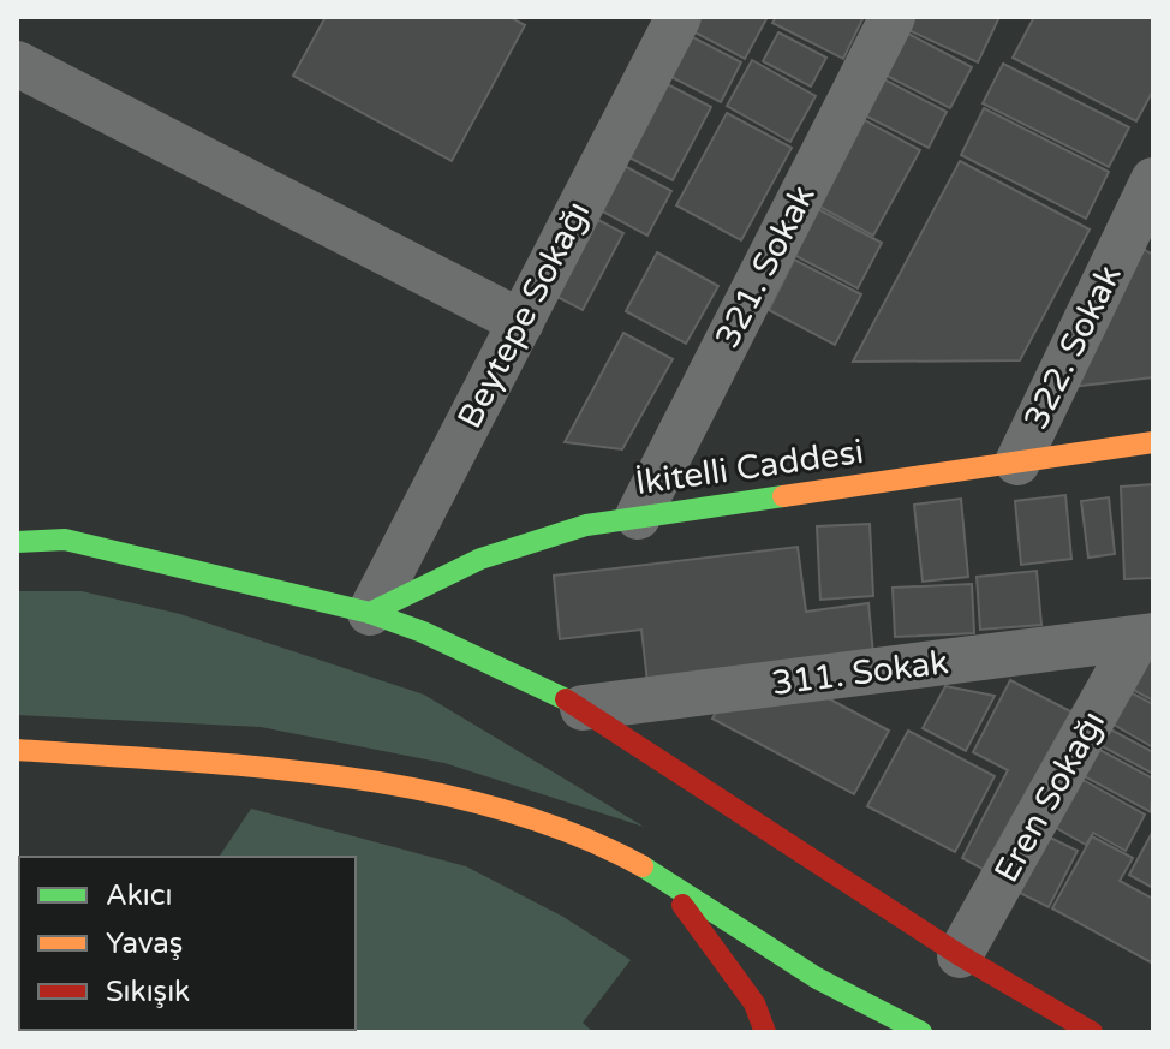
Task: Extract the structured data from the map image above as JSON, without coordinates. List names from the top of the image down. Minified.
{"streets":{"main road":["İkitelli Caddesi"],"street":["321. Sokak","Beytepe Sokağı","322. Sokak","311. Sokak","Eren Sokağı"]},"crossings":[["321. Sokak","İkitelli Caddesi"],["Beytepe Sokağı","İkitelli Caddesi"],["322. Sokak","İkitelli Caddesi"],["311. Sokak","Eren Sokağı"]],"legend":["Akıcı","Yavaş","Sıkışık"]}
